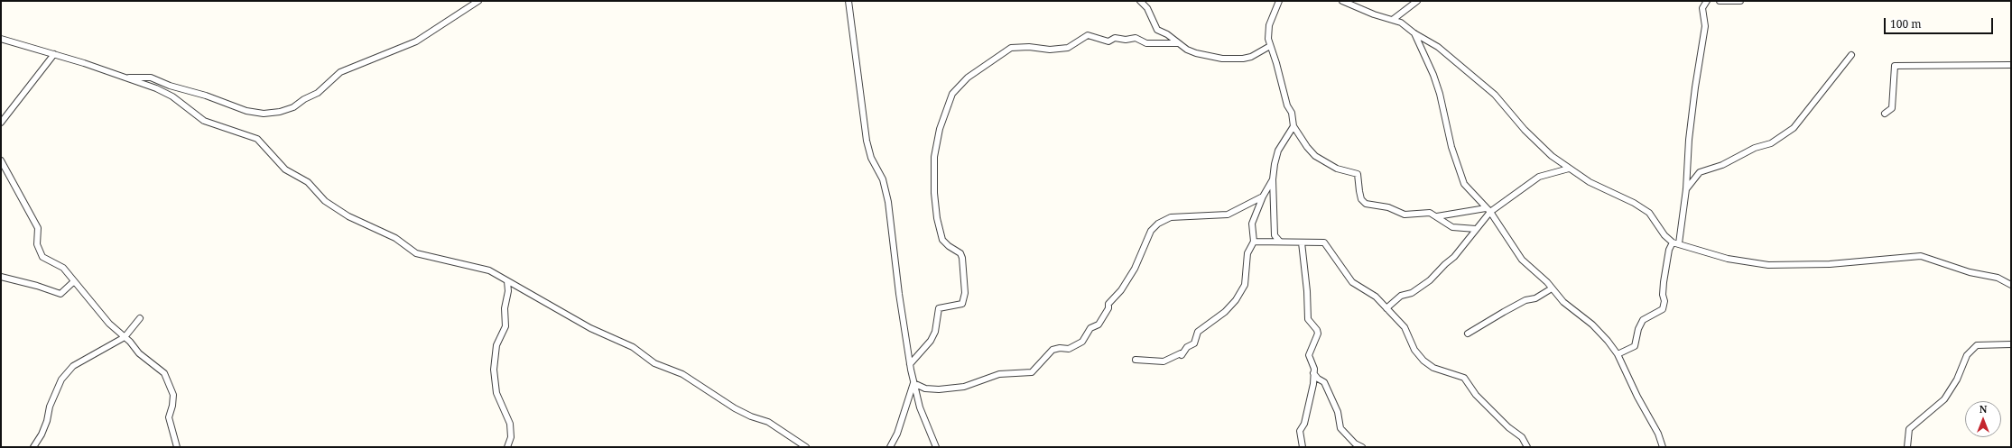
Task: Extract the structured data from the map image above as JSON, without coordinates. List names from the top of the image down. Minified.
{"scale_bar":"100 m","north":"top"}
